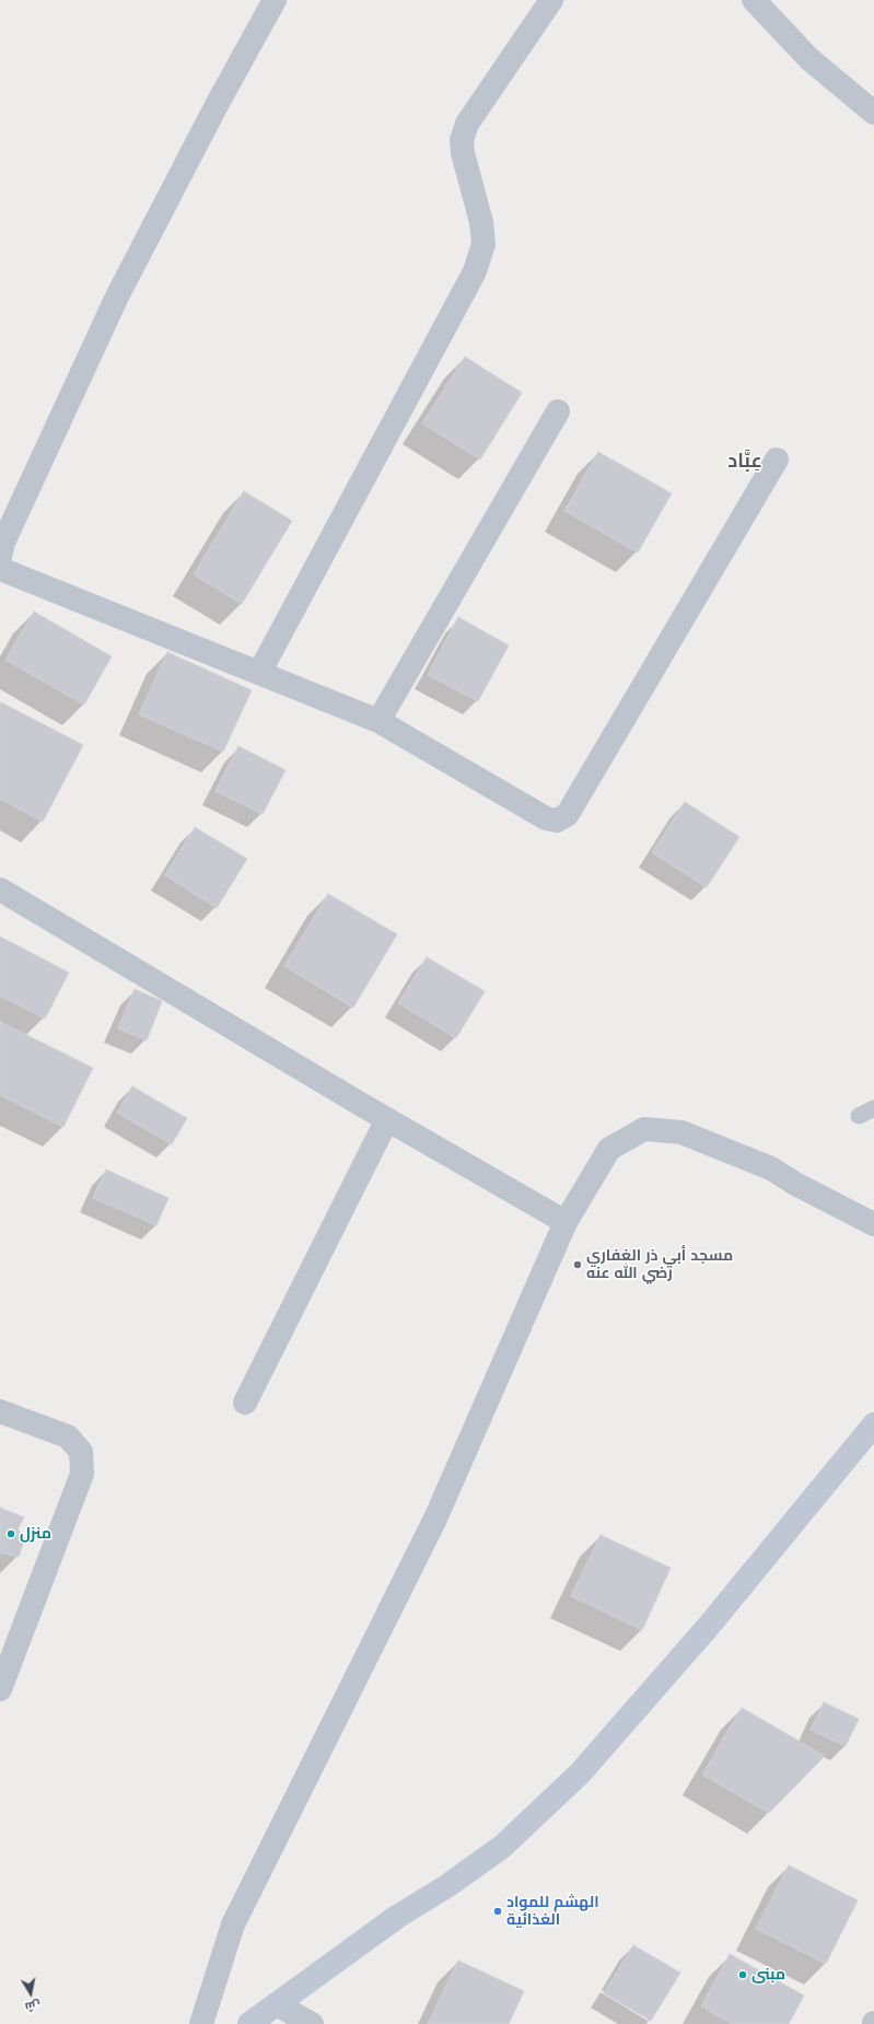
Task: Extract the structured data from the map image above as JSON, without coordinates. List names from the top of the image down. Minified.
{"districts":["عِبَّاد"],"places":["مسجد أبي ذر الغفاري رضي الله عنه","منزل","الهشم للمواد الغذائية","مبنى"],"north":"bottom"}
